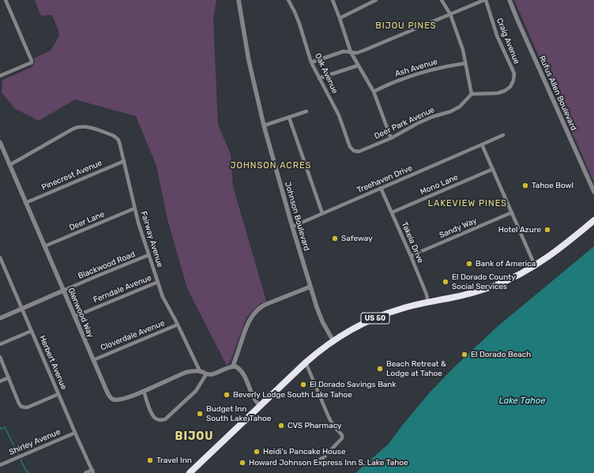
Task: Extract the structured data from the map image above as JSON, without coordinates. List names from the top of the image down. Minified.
{"streets":{"highway":["US 50"],"street":["Craig Avenue","Ash Avenue","Oak Avenue","Rufus Allen Boulevard","Deer Park Avenue","Pinecrest Avenue","Treehaven Drive","Mono Lane","Johnson Boulevard","Deer Lane","Sandy Way","Fairway Avenue","Takela Drive","Blackwood Road","Ferndale Avenue","Glenwood Way","Cloverdale Avenue","Herbert Avenue","Shirley Avenue"]},"crossings":[["Craig Avenue","Deer Park Avenue"],["Oak Avenue","Deer Park Avenue"],["Pinecrest Avenue","Fairway Avenue"],["Pinecrest Avenue","Glenwood Way"],["Treehaven Drive","Johnson Boulevard"],["Treehaven Drive","Takela Drive"],["Mono Lane","Takela Drive"],["Johnson Boulevard","US 50"],["Deer Lane","Fairway Avenue"],["Deer Lane","Glenwood Way"],["Sandy Way","Takela Drive"],["Fairway Avenue","Blackwood Road"],["Fairway Avenue","Ferndale Avenue"],["Fairway Avenue","Glenwood Way"],["Fairway Avenue","Cloverdale Avenue"],["Takela Drive","US 50"],["Blackwood Road","Glenwood Way"],["Blackwood Road","Herbert Avenue"],["Ferndale Avenue","Glenwood Way"],["Glenwood Way","Cloverdale Avenue"],["Herbert Avenue","Shirley Avenue"]],"districts":["BIJOU PINES","JOHNSON ACRES","LAKEVIEW PINES","BIJOU"],"water":["Lake Tahoe"],"places":["Tahoe Bowl","Hotel Azure","Safeway","Bank of America","El Dorado County Social Services","El Dorado Beach","Beach Retreat & Lodge at Tahoe","El Dorado Savings Bank","Beverly Lodge South Lake Tahoe","Budget Inn South Lake Tahoe","CVS Pharmacy","Heidi's Pancake House","Travel Inn","Howard Johnson Express Inn S. Lake Tahoe"]}
